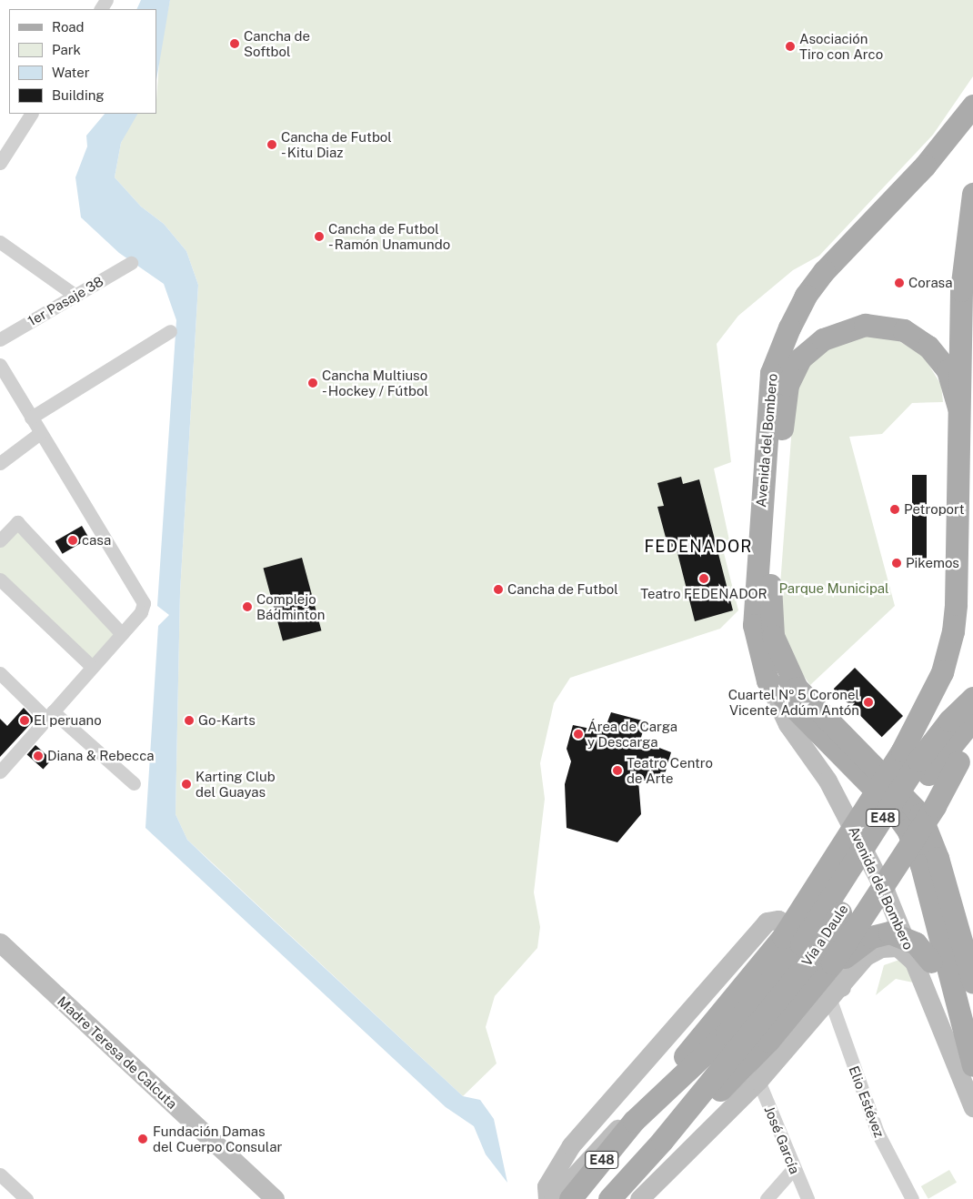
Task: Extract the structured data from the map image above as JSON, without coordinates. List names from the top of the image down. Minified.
{"streets":{"main road":["Avenida del Bombero","E48","Vía a Daule","Madre Teresa de Calcuta"],"street":["1er Pasaje 38","Elio Estévez","José García"]},"crossings":[["Vía a Daule","Elio Estévez"],["Vía a Daule","José García"]],"districts":["FEDENADOR"],"parks":["Parque Municipal"],"places":["Cancha de Softbol","Asociación Tiro con Arco","Cancha de Futbol - Kitu Diaz","Cancha de Futbol - Ramón Unamundo","Corasa","Cancha Multiuso - Hockey / Fútbol","Petroport","casa","Pikemos","Teatro FEDENADOR","Cancha de Futbol","Complejo Bádminton","Cuartel Nº 5 Coronel Vicente Adúm Antón","El peruano","Go-Karts","Área de Carga y Descarga","Diana & Rebecca","Teatro Centro de Arte","Karting Club del Guayas","Fundación Damas del Cuerpo Consular"],"legend":["Road","Park","Water","Building"]}
